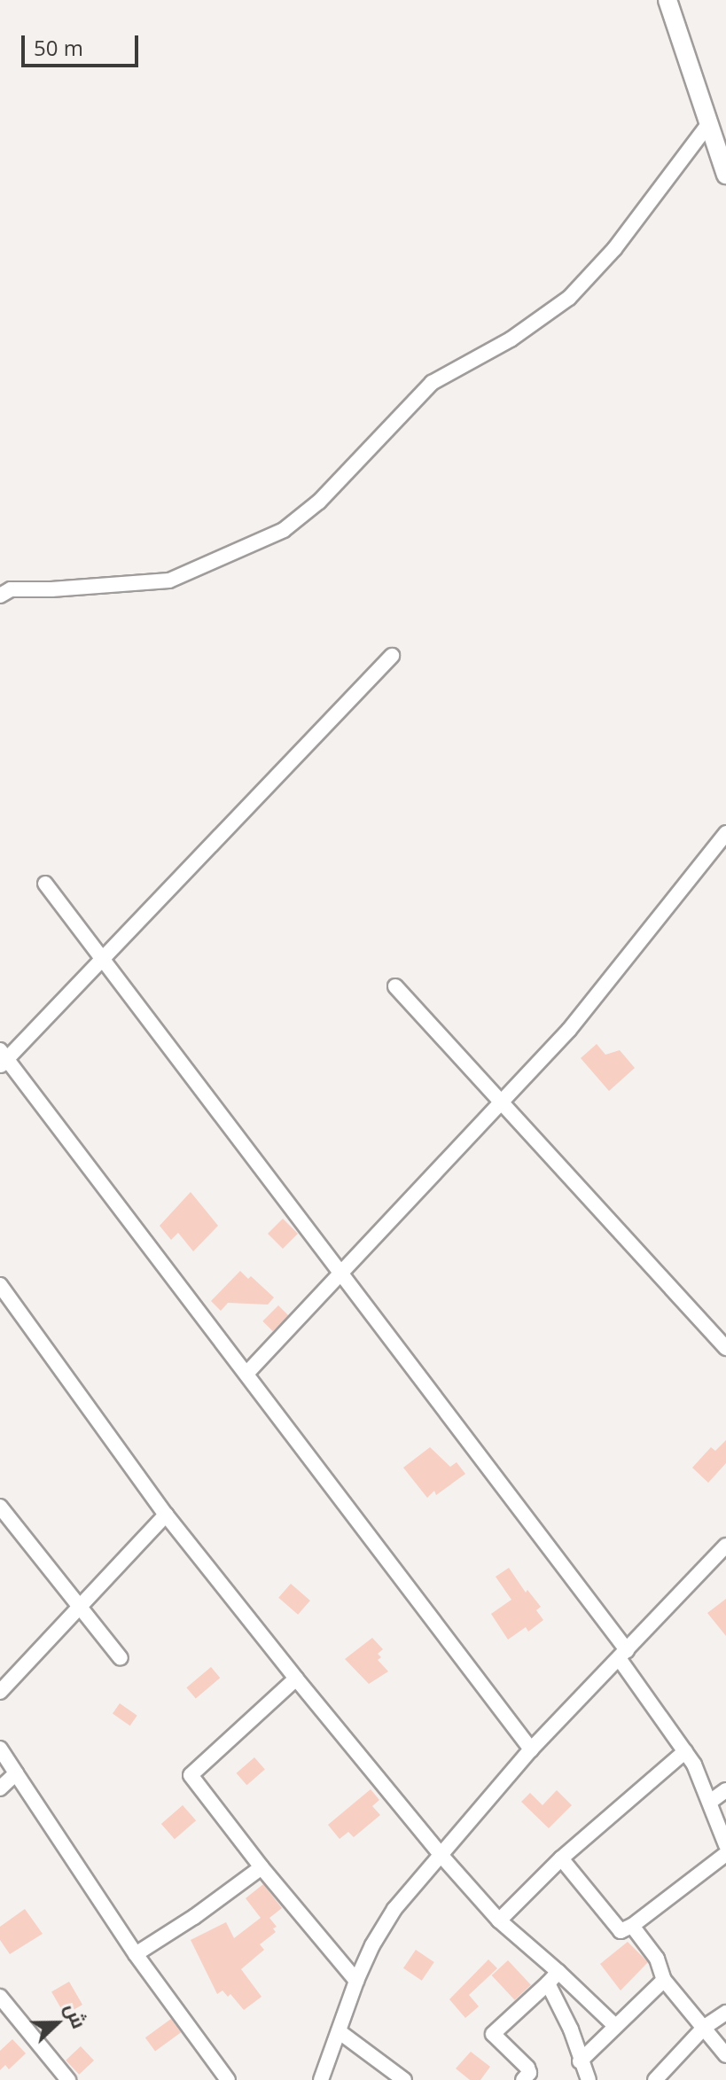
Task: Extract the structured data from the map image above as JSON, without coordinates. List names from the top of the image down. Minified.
{"scale_bar":"50 m","north":"right"}
